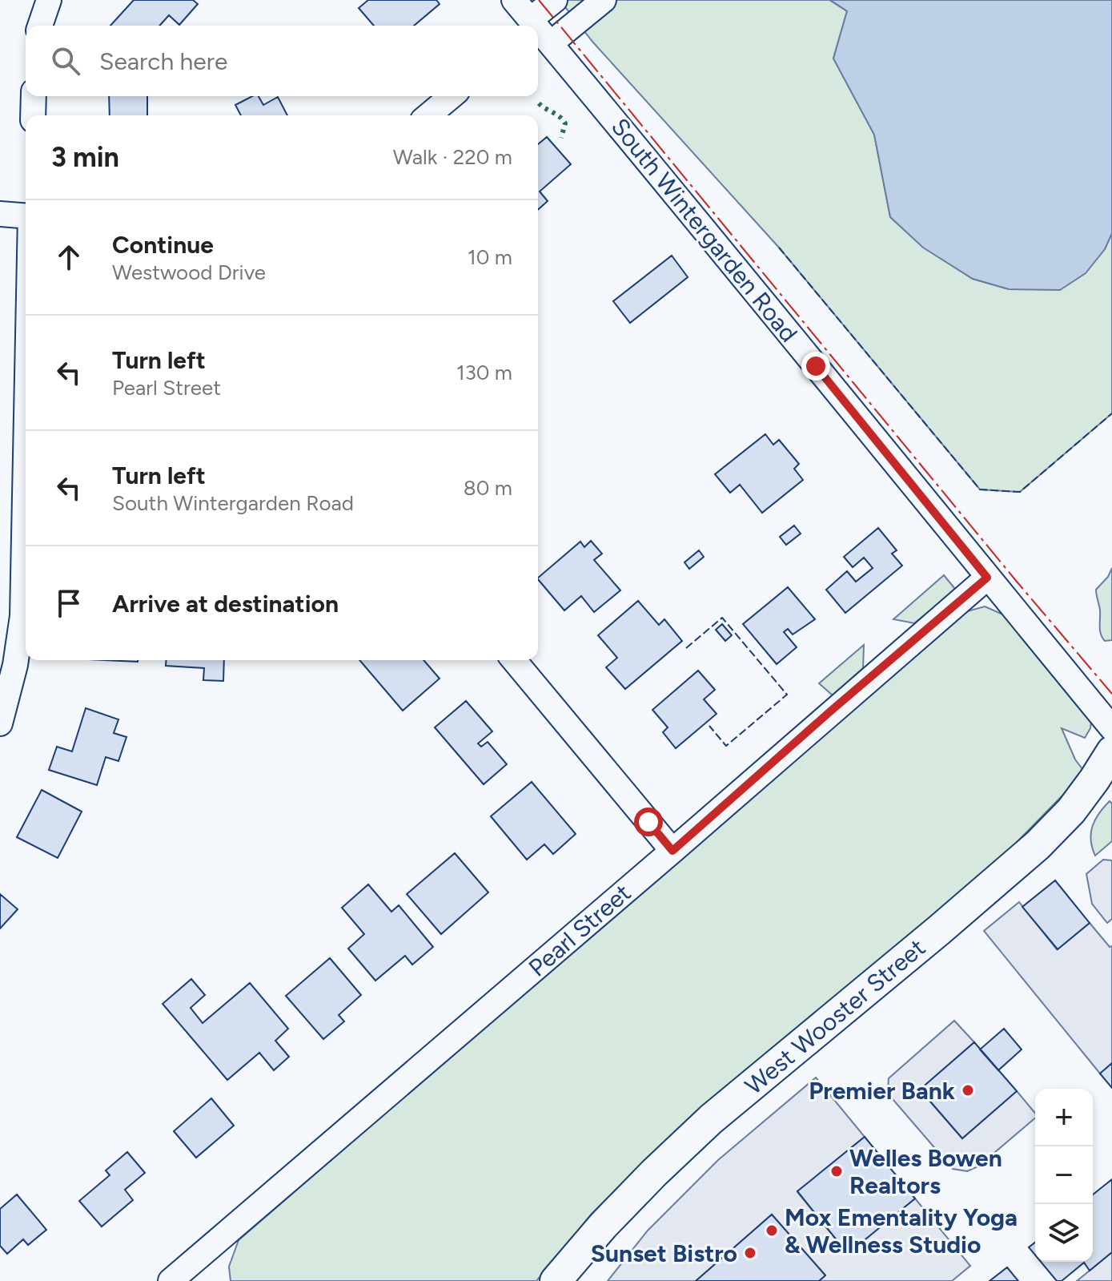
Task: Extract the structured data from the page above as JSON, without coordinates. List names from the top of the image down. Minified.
{"streets":{"main road":["West Wooster Street"],"street":["South Wintergarden Road","Pearl Street"]},"crossings":[["South Wintergarden Road","Pearl Street"]],"places":["Premier Bank","Welles Bowen Realtors","Mox Ementality Yoga & Wellness Studio","Sunset Bistro"],"page":{"search":"Search here","heading":["3 min","Walk · 220 m"],"list":[["Continue","Westwood Drive","10 m"],["Turn left","Pearl Street","130 m"],["Turn left","South Wintergarden Road","80 m"],"Arrive at destination"],"map_buttons":["+","−"]}}
